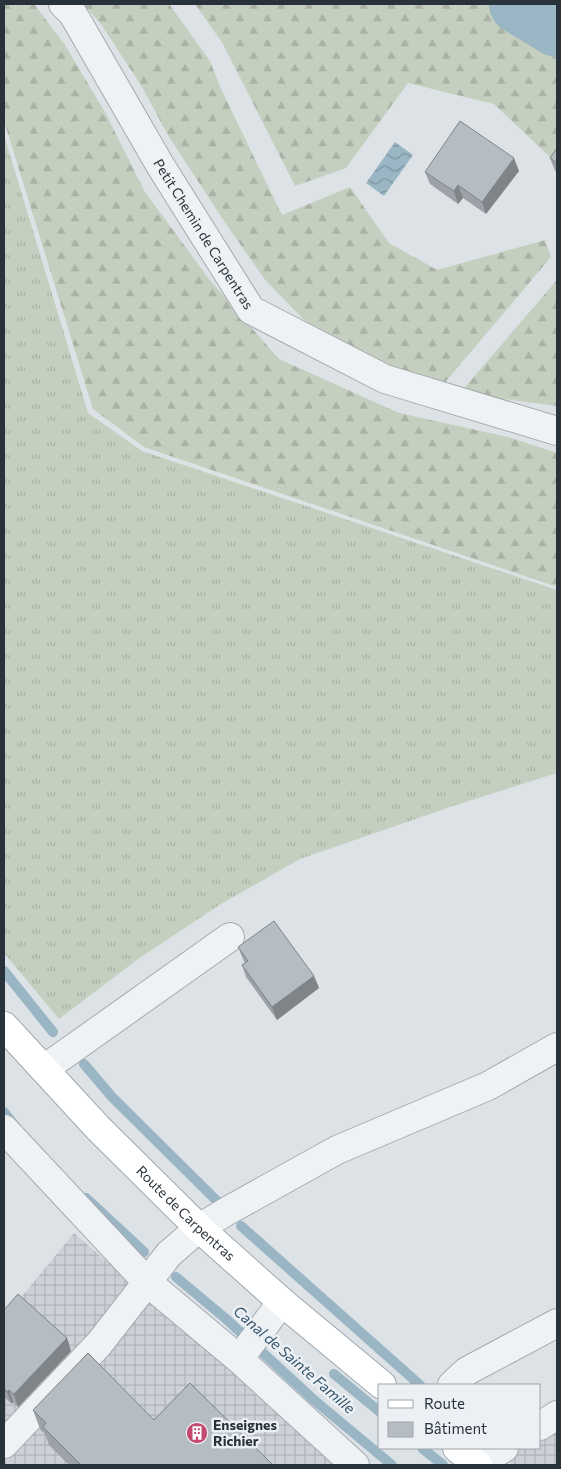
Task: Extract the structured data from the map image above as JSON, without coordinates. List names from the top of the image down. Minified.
{"streets":{"main road":["Route de Carpentras"],"street":["Petit Chemin de Carpentras"]},"water":["Canal de Sainte Famille"],"places":{"building":["Enseignes Richier"]},"legend":["Route","Bâtiment"]}
